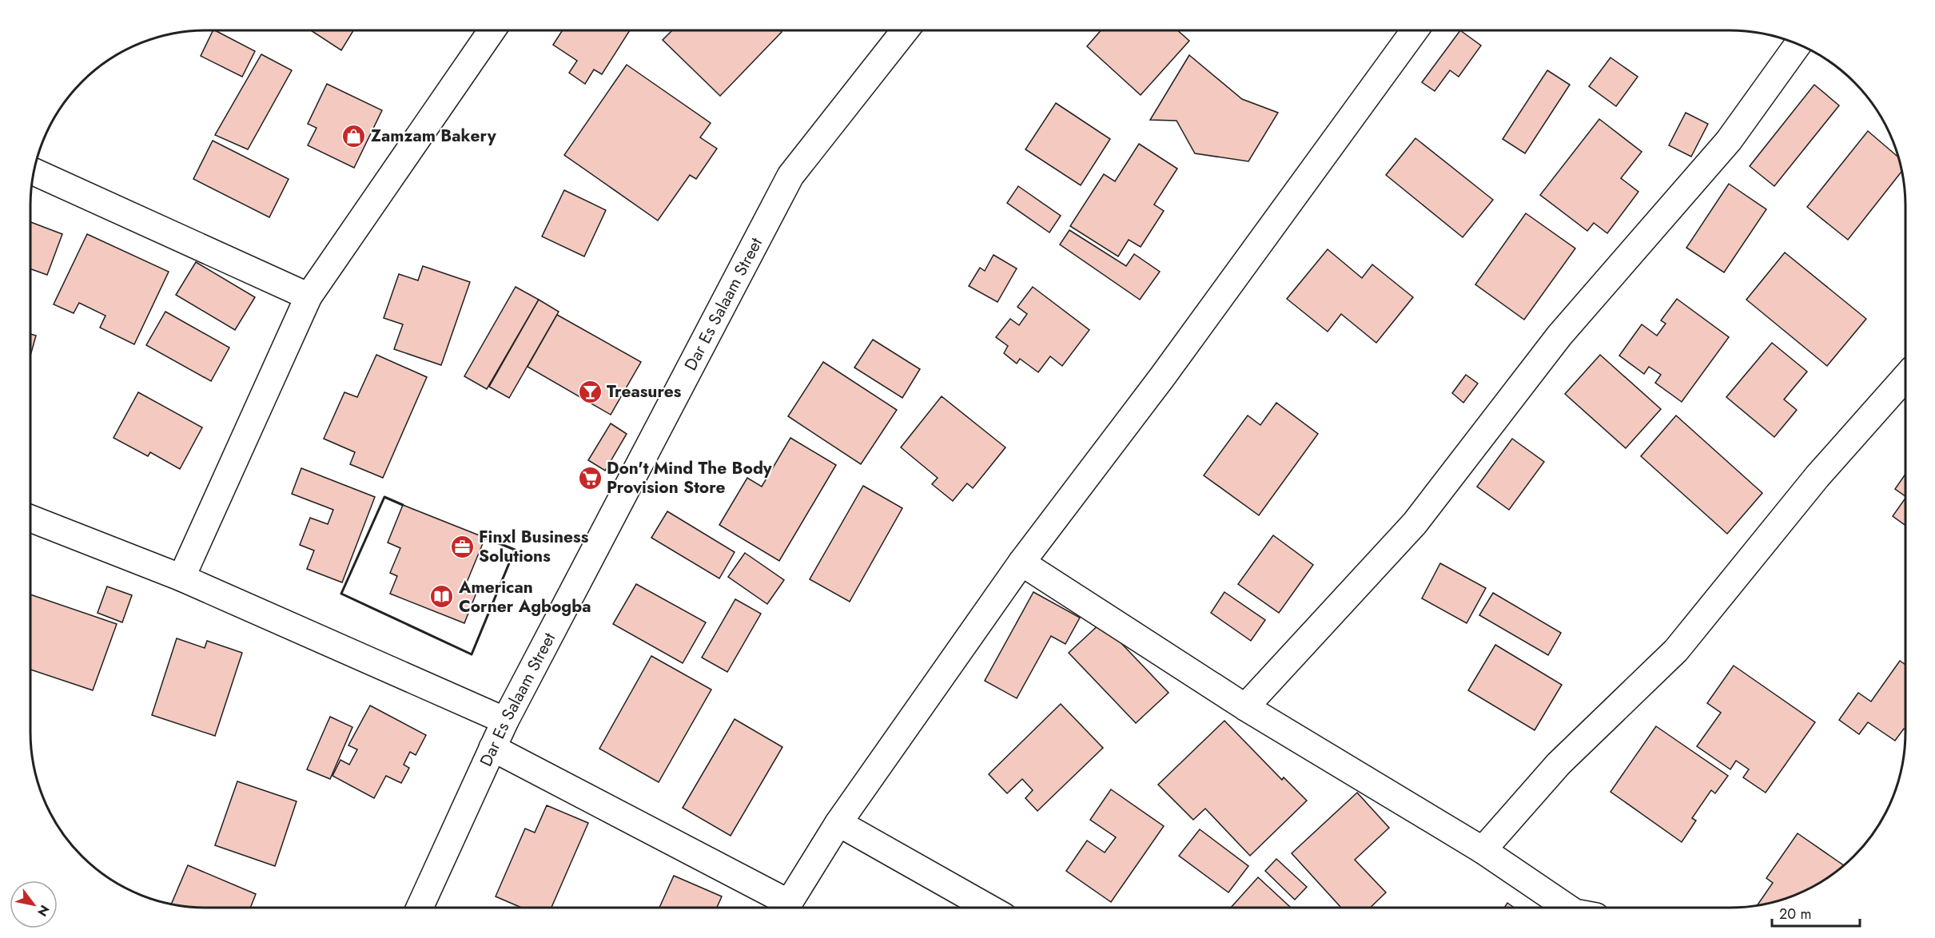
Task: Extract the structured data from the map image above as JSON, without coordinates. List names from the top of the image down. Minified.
{"streets":{"street":["Dar Es Salaam Street"]},"places":{"shop":["Zamzam Bakery"],"bar":["Treasures"],"supermarket":["Don't Mind The Body Provision Store"],"office":["Finxl Business Solutions"],"library":["American Corner Agbogba"]},"scale_bar":"20 m","north":"bottom right"}
